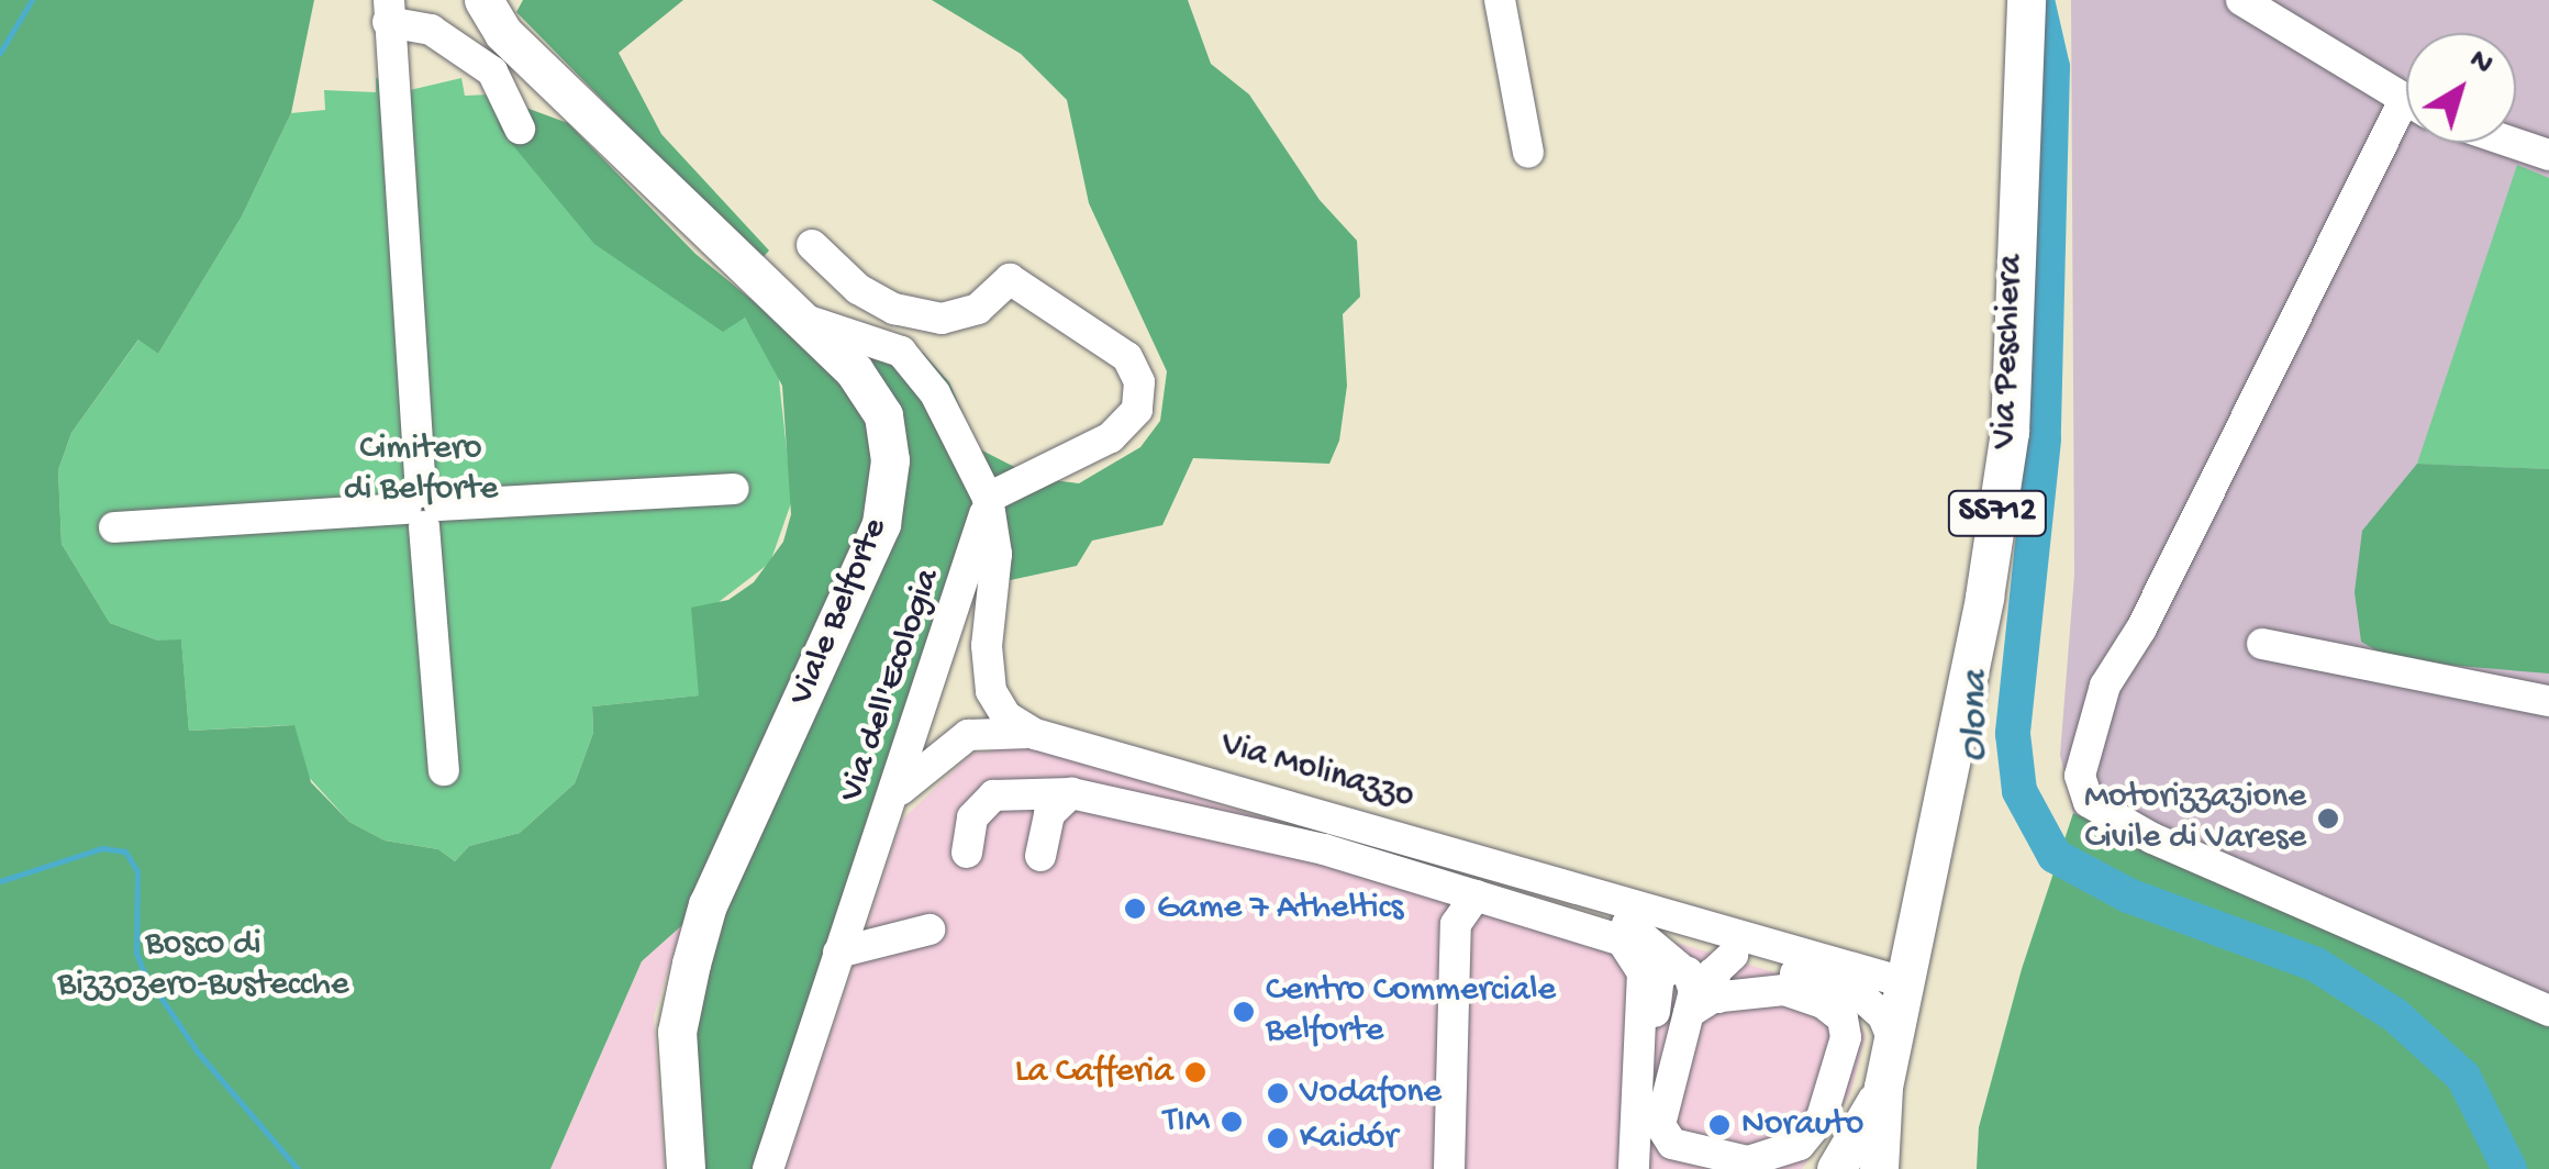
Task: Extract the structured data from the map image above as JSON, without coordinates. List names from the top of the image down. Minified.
{"streets":{"main road":["Via Peschiera","SS712","Viale Belforte"],"street":["Via dell'Ecologia","Via Molinazzo"]},"crossings":[["Via Peschiera","Via Molinazzo"],["Via dell'Ecologia","Via Molinazzo"]],"water":["Olona"],"parks":["Cimitero di Belforte","Bosco di Bizzozero-Bustecche"],"places":["Motorizzazione Civile di Varese","Game 7 Atheltics","Centro Commerciale Belforte","La Cafferia","Vodafone","TIM","Norauto","Kaidór"],"north":"top right"}
